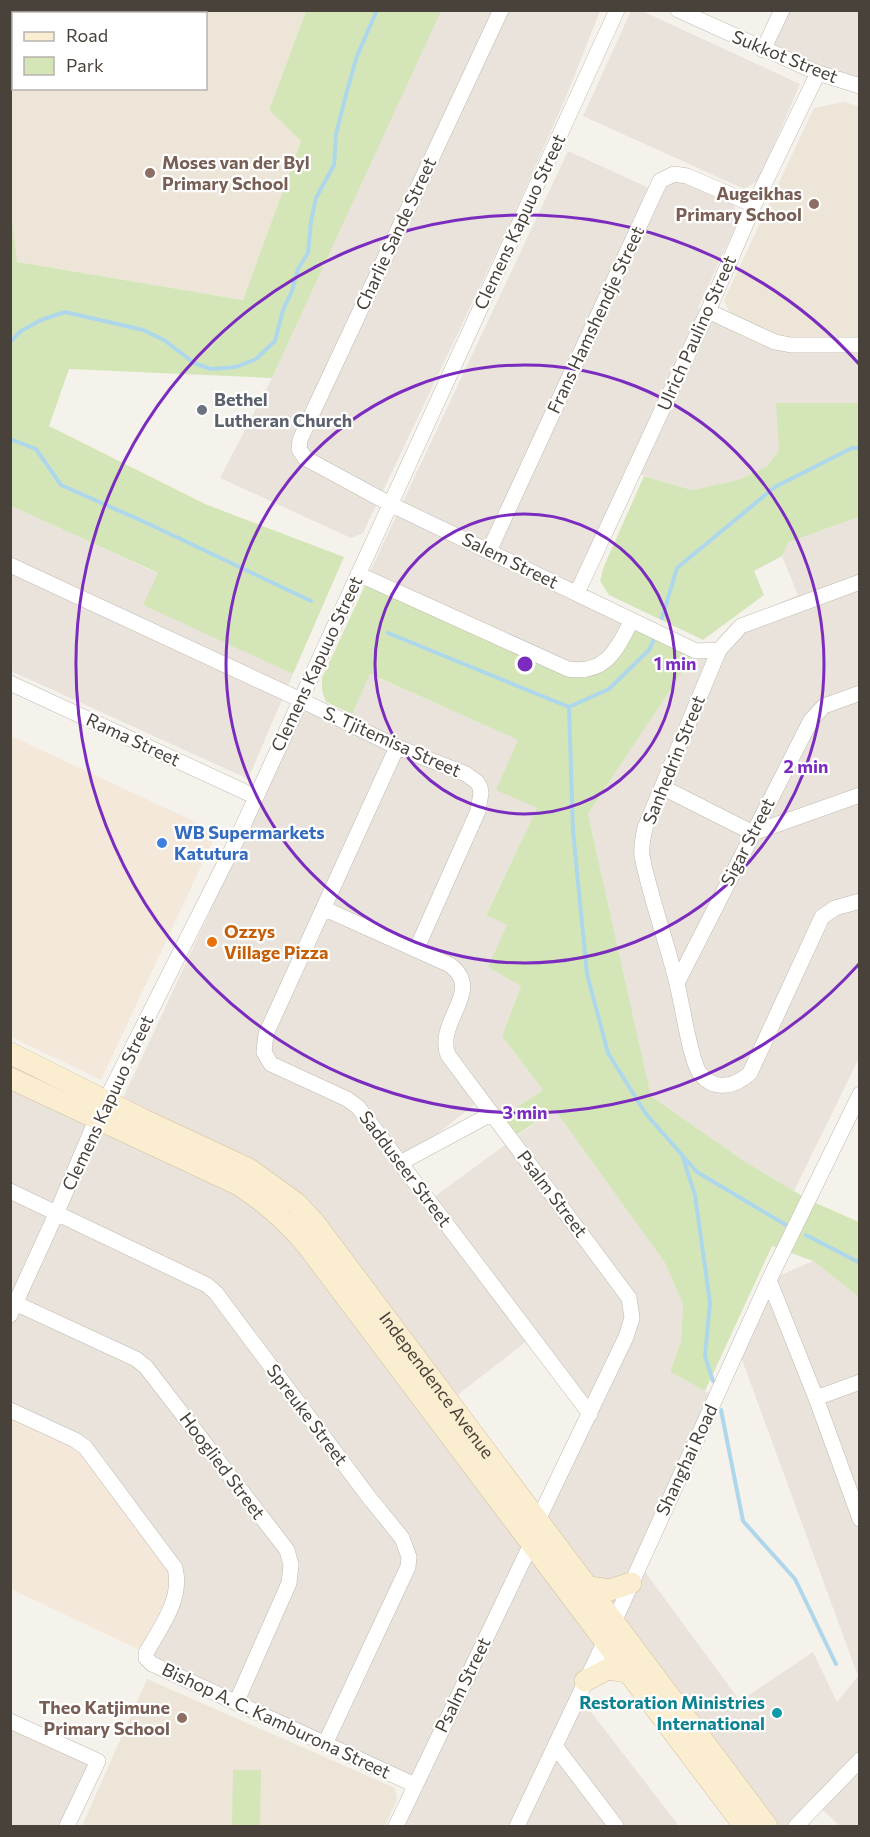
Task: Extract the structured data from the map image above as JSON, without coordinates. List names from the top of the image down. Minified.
{"streets":{"main road":["Independence Avenue"],"street":["Sukkot Street","Clemens Kapuuo Street","Charlie Sande Street","Frans Hamshendje Street","Ulrich Paulino Street","Salem Street","Rama Street","S. Tjitemisa Street","Sanhedrin Street","Sigar Street","Sadduseer Street","Psalm Street","Spreuke Street","Shanghai Road","Hooglied Street","Bishop A. C. Kamburona Street"]},"crossings":[["Sukkot Street","Ulrich Paulino Street"],["Clemens Kapuuo Street","Salem Street"],["Clemens Kapuuo Street","Rama Street"],["Clemens Kapuuo Street","S. Tjitemisa Street"],["Clemens Kapuuo Street","Independence Avenue"],["Clemens Kapuuo Street","Spreuke Street"],["Clemens Kapuuo Street","Hooglied Street"],["Charlie Sande Street","Salem Street"],["Frans Hamshendje Street","Ulrich Paulino Street"],["Frans Hamshendje Street","Salem Street"],["Ulrich Paulino Street","Salem Street"],["Salem Street","Sanhedrin Street"],["S. Tjitemisa Street","Sadduseer Street"],["S. Tjitemisa Street","Psalm Street"],["Sanhedrin Street","Sigar Street"],["Sadduseer Street","Psalm Street"],["Psalm Street","Independence Avenue"],["Psalm Street","Bishop A. C. Kamburona Street"],["Independence Avenue","Shanghai Road"],["Spreuke Street","Bishop A. C. Kamburona Street"],["Hooglied Street","Bishop A. C. Kamburona Street"]],"places":["Moses van der Byl Primary School","Augeikhas Primary School","Bethel Lutheran Church","WB Supermarkets Katutura","Ozzys Village Pizza","Restoration Ministries International","Theo Katjimune Primary School"],"legend":["Road","Park"],"rings":["1 min","2 min","3 min"]}
